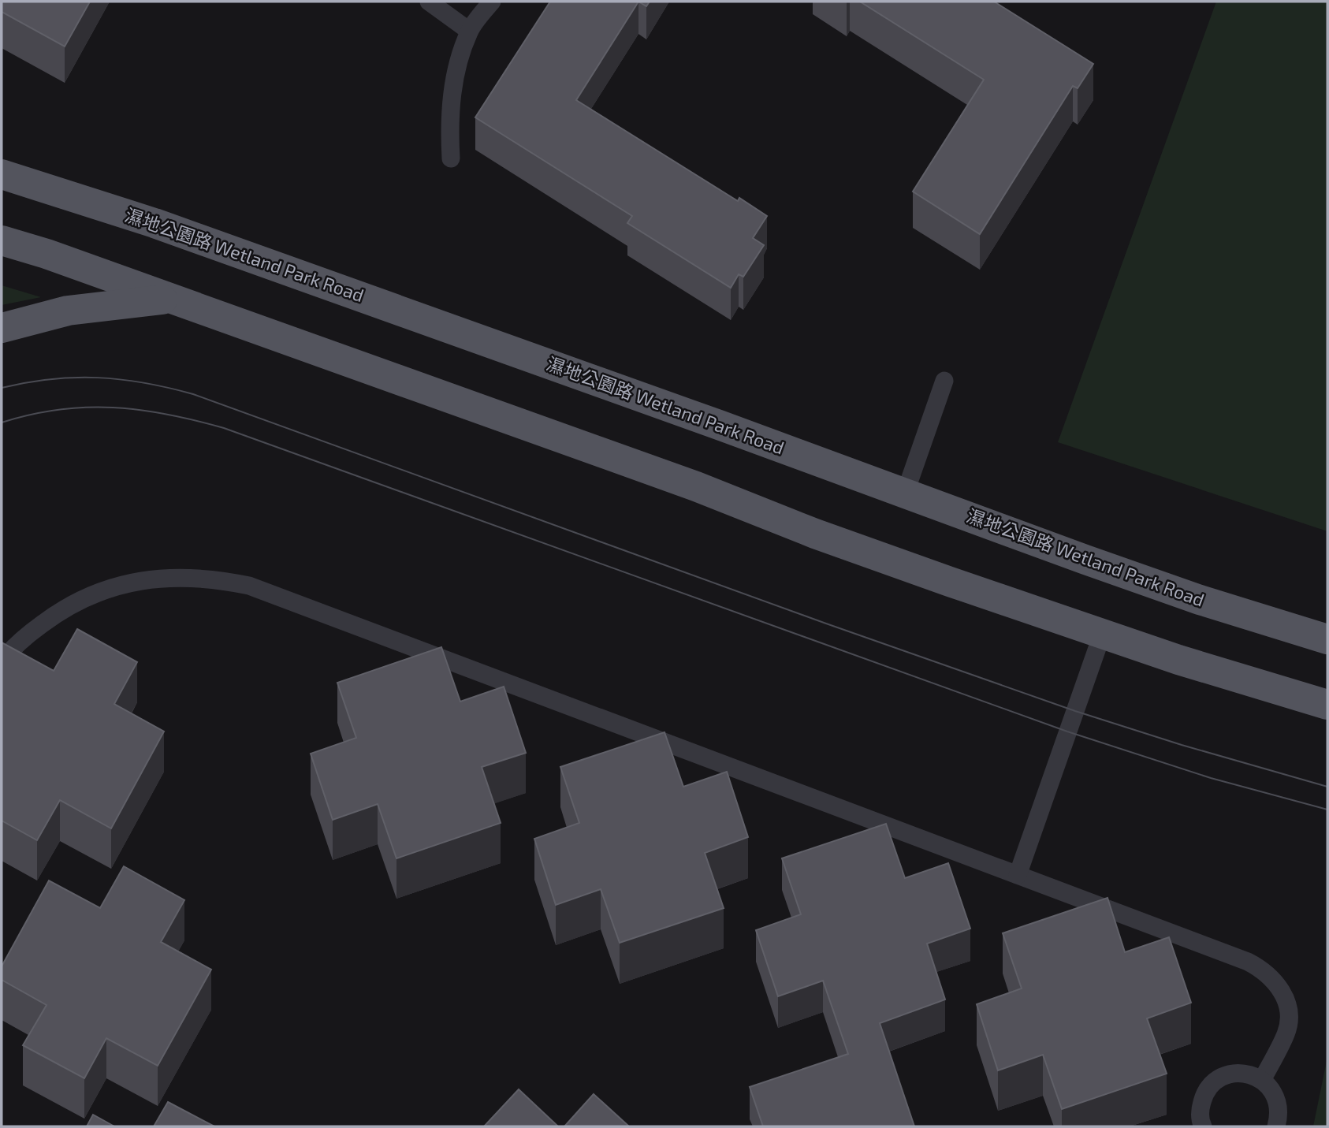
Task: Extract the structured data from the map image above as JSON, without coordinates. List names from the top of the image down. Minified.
{"streets":{"main road":["濕地公園路 Wetland Park Road"]}}
